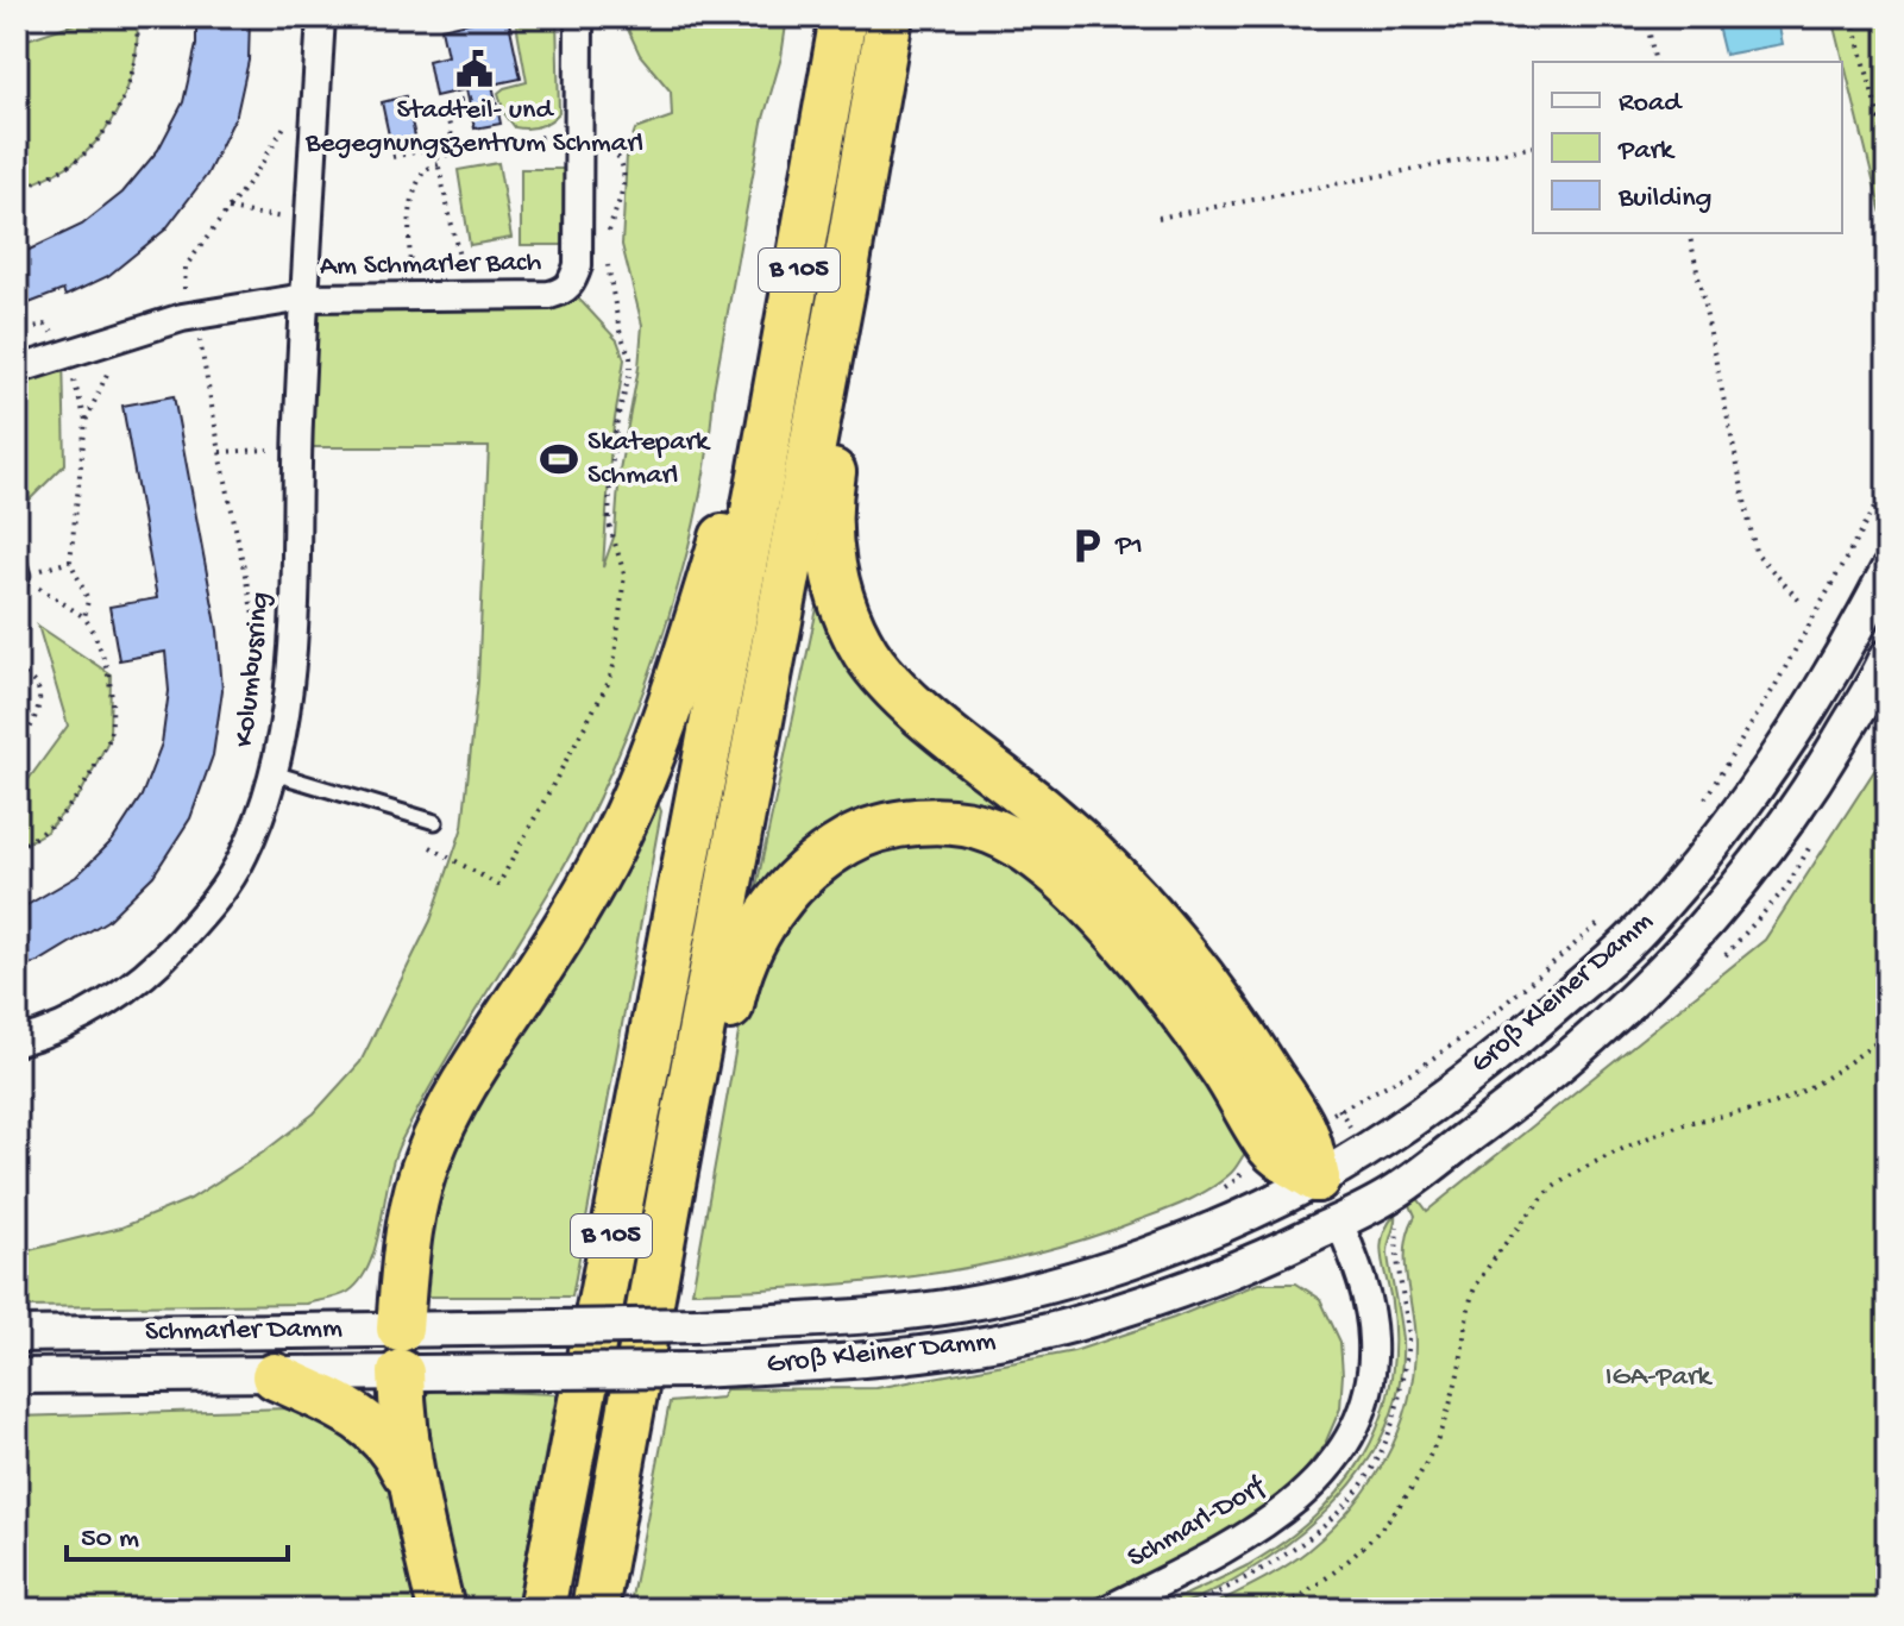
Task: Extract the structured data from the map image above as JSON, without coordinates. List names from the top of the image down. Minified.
{"streets":{"highway":["B 105"],"street":["Am Schmarler Bach","Kolumbusring","Groß Kleiner Damm","Schmarler Damm","Schmarl-Dorf"]},"crossings":[["Am Schmarler Bach","Kolumbusring"],["Groß Kleiner Damm","Schmarler Damm"],["Groß Kleiner Damm","Schmarl-Dorf"]],"parks":["IGA-Park"],"places":{"public building":["Stadteil- und Begegnungszentrum Schmarl"],"sports":["Skatepark Schmarl"],"parking":["P1"]},"legend":["Road","Park","Building"],"scale_bar":"50 m"}
